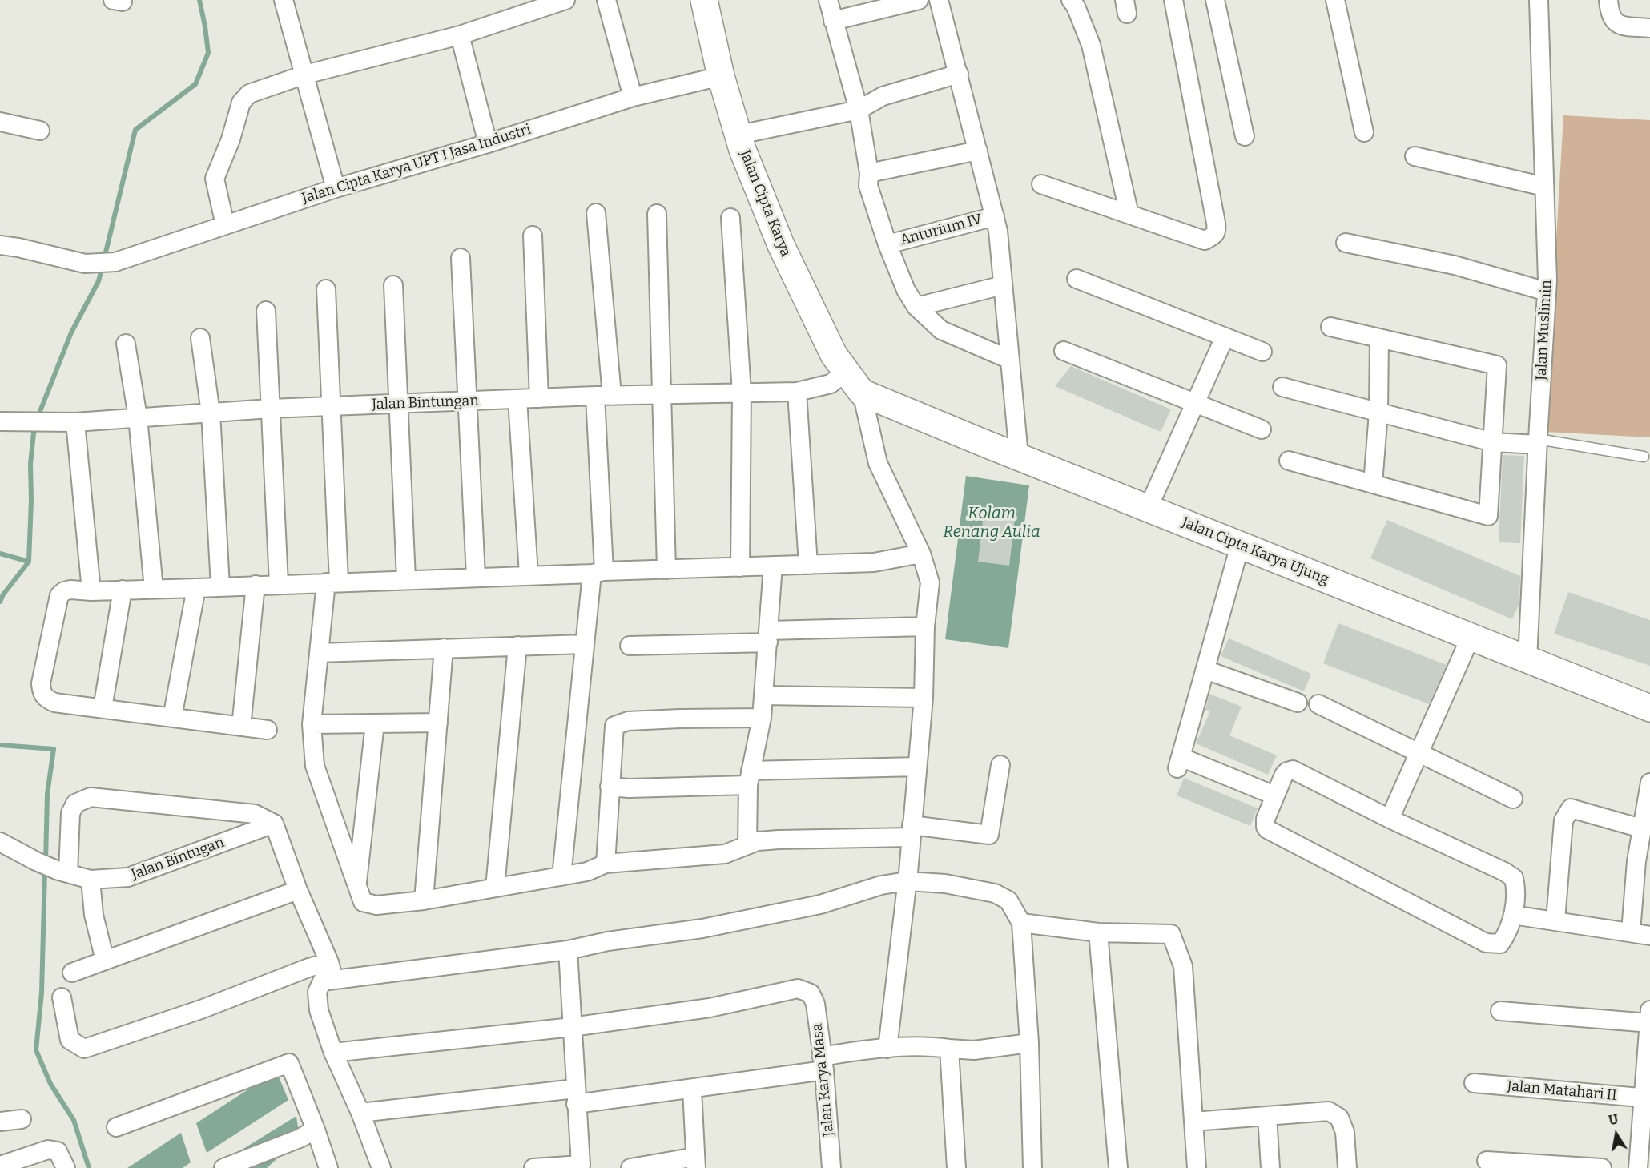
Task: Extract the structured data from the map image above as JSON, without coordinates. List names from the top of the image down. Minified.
{"streets":{"main road":["Jalan Cipta Karya","Jalan Cipta Karya Ujung"],"street":["Jalan Cipta Karya UPT I Jasa Industri","Anturium IV","Jalan Muslimin","Jalan Bintungan","Jalan Bintugan","Jalan Karya Masa","Jalan Matahari II"]},"crossings":[["Jalan Cipta Karya UPT I Jasa Industri","Jalan Cipta Karya"],["Jalan Cipta Karya","Jalan Bintungan"],["Jalan Cipta Karya","Jalan Cipta Karya Ujung"],["Jalan Muslimin","Jalan Cipta Karya Ujung"],["Jalan Bintungan","Jalan Cipta Karya Ujung"]],"water":["Kolam Renang Aulia"],"north":"top"}
